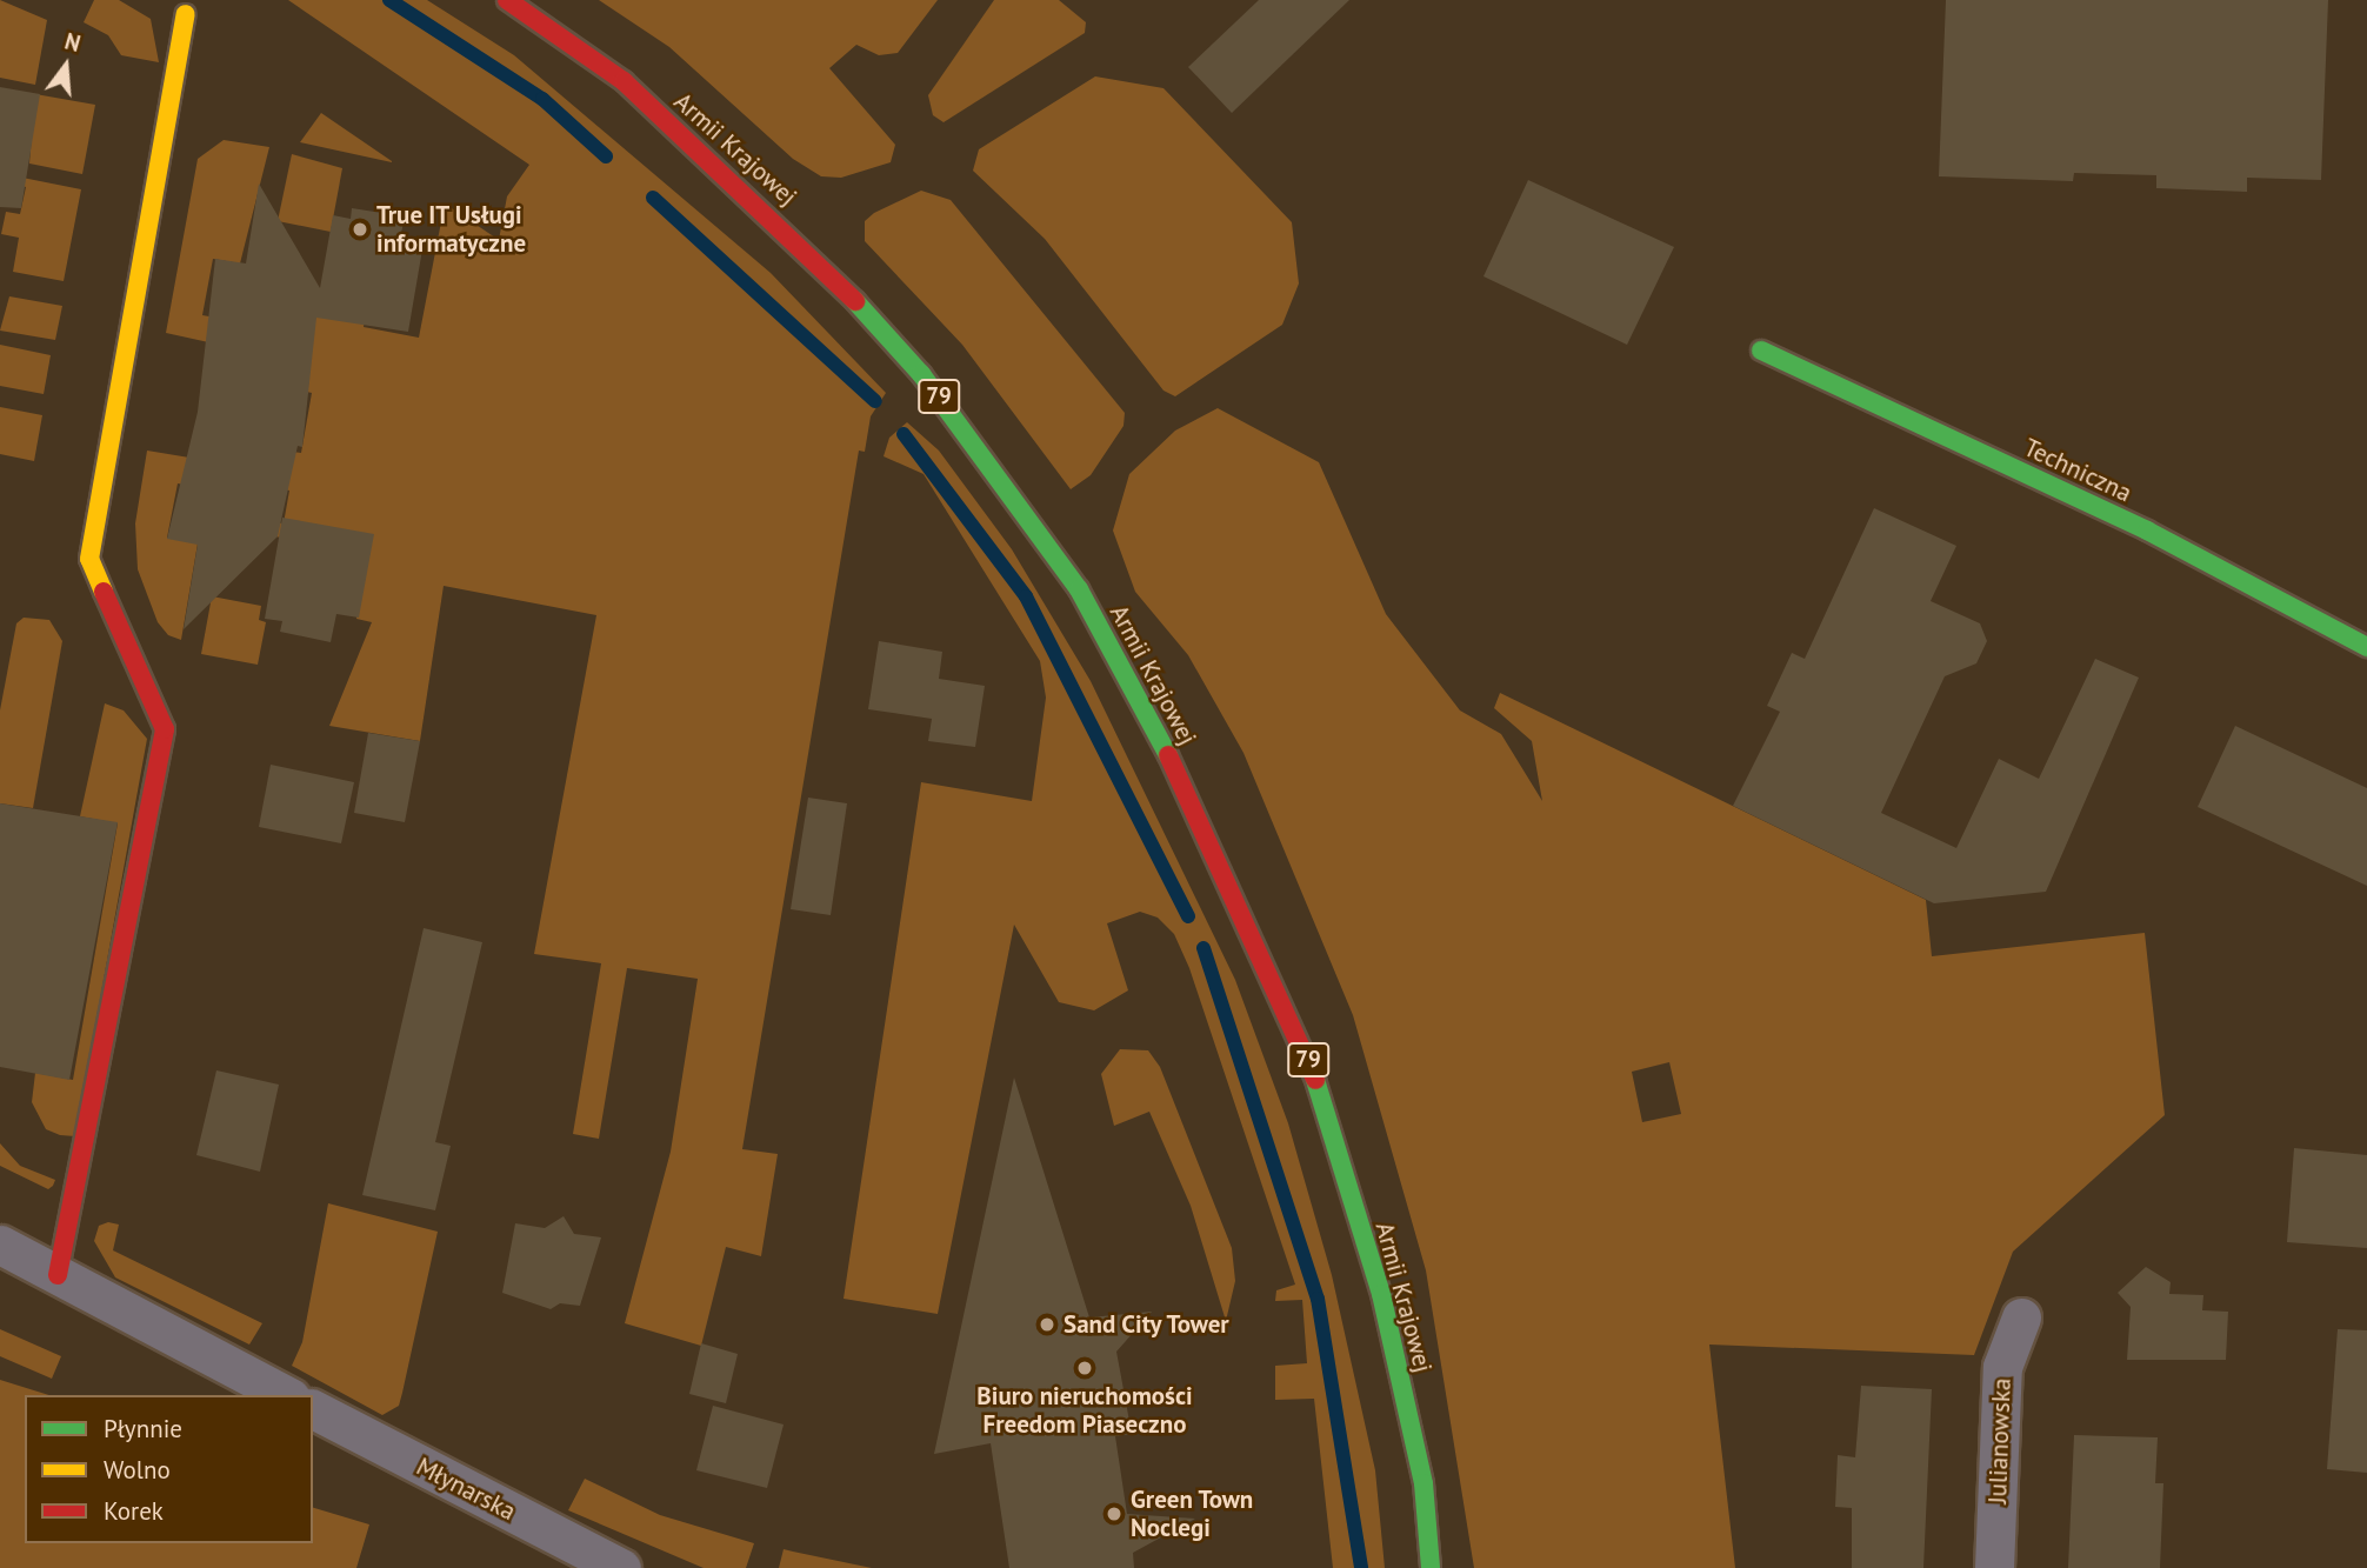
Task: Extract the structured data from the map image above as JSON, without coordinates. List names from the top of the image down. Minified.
{"streets":{"street":["Armii Krajowej","79","Techniczna","Julianowska","Młynarska"]},"places":["True IT Usługi informatyczne","Sand City Tower","Biuro nieruchomości Freedom Piaseczno","Green Town Noclegi"],"legend":["Płynnie","Wolno","Korek"],"north":"top"}
